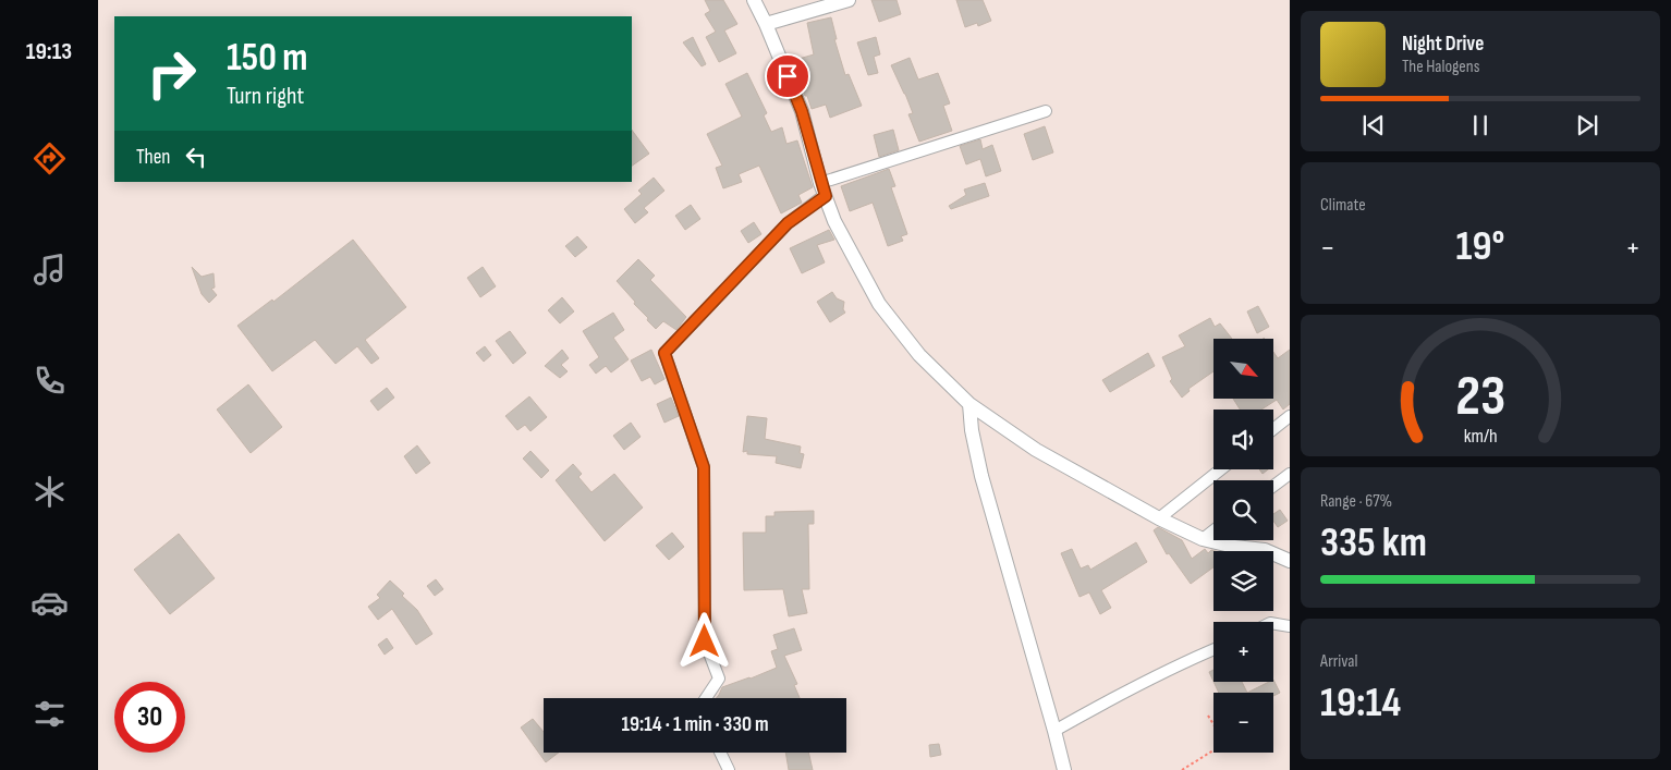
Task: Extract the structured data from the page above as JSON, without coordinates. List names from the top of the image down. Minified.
{"north":"bottom right","page":{"tabs":"19:13","turn":["150 m","Turn right"],"song":["Night Drive","The Halogens"],"then":"Then","tile":["Climate",["Range · 67%","335 km"],["Arrival","19:14"]],"heat":["−","19°","+"],"map_buttons":["+","−"],"limit":"30","trip":"19:14 · 1 min · 330 m","gauge":["23","km/h"]}}
